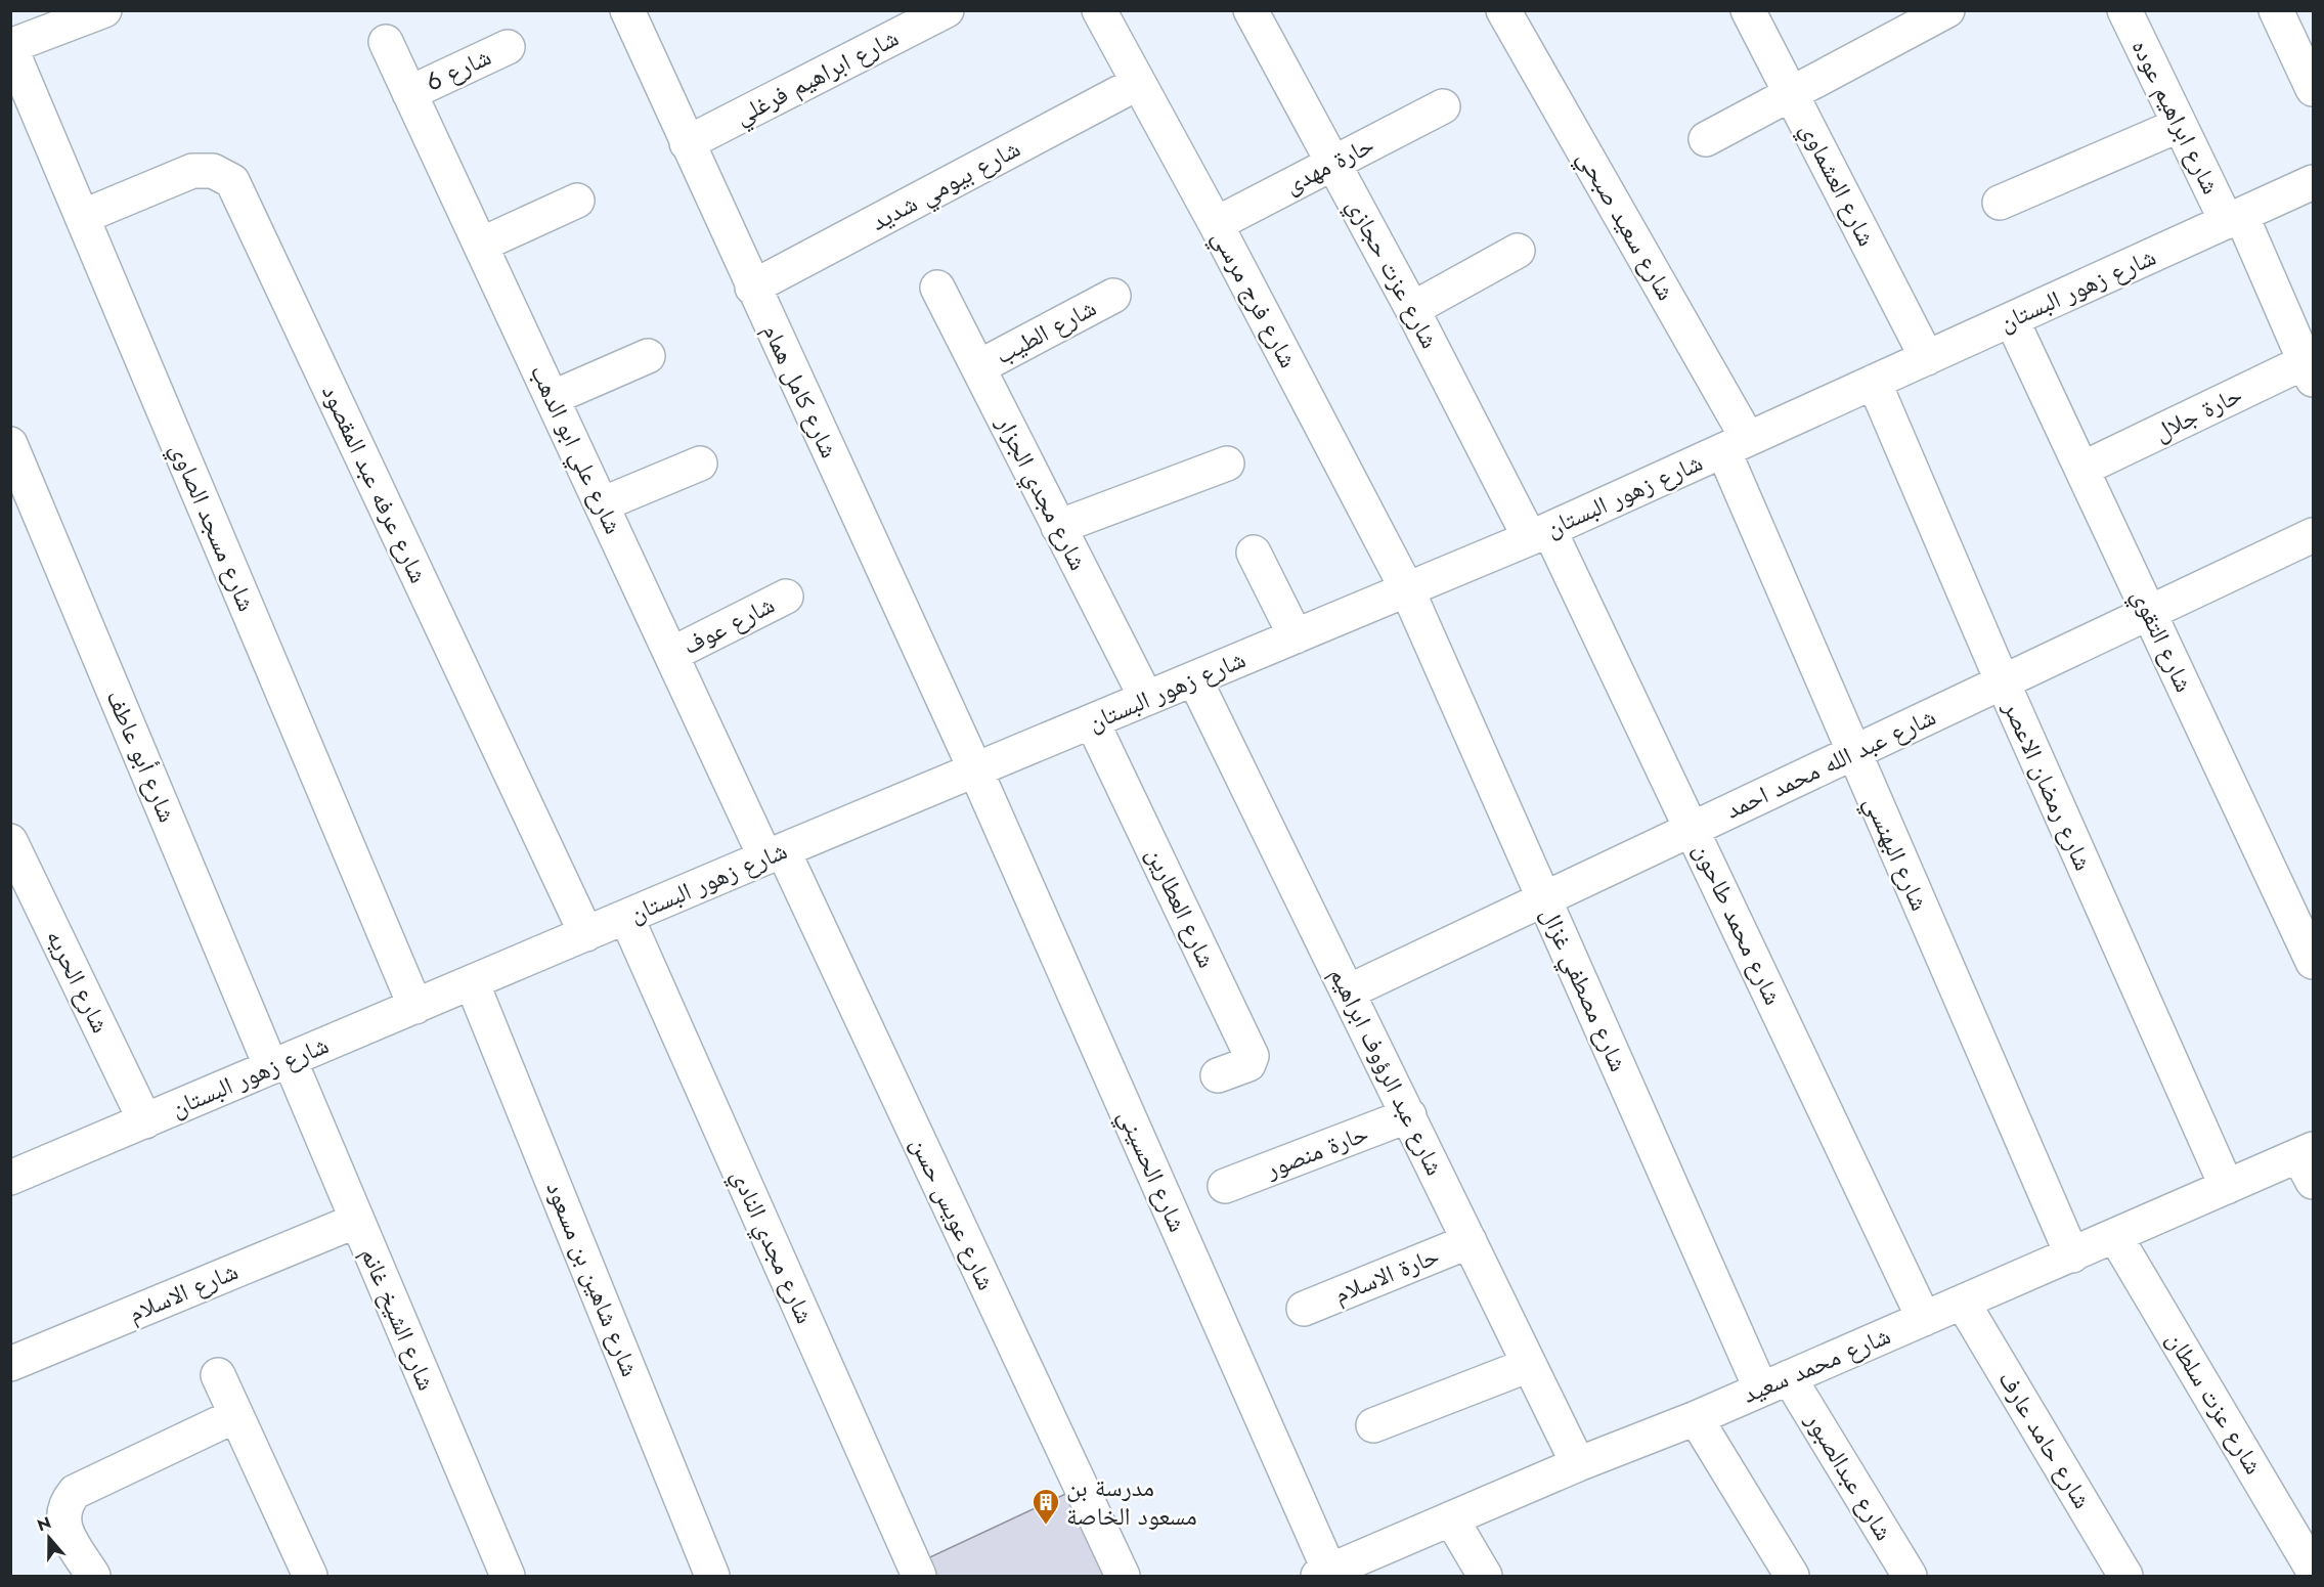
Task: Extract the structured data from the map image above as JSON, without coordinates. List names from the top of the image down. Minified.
{"streets":{"street":["شارع 6","شارع ابراهيم فرغلي","شارع ابراهيم عوده","حارة مهدى","شارع العشماوي","شارع بيومي شديد","شارع سعيد صبحي","شارع عزت حجازي","شارع زهور البستان","شارع فرج مرسي","شارع الطيب","شارع كامل همام","حارة جلال","شارع علي ابو الدهب","شارع عرفه عبد المقصود","شارع مجدي الجزار","شارع مسجد الصاوي","شارع عوف","شارع التقوي","شارع أبو عاطف","شارع عبد الله محمد احمد","شارع رمضان الاعصر","شارع البهنسي","شارع العطارين","شارع محمد طاحون","شارع الحريه","شارع مصطفي غزال","شارع عبد الرؤوف ابراهيم","حارة منصور","شارع الحسيني","شارع عويس حسن","شارع مجدي النادي","حارة الاسلام","شارع شاهين بن مسعود","شارع الاسلام","شارع الشيخ غانم","شارع محمد سعيد","شارع عزت سلطان","شارع حامد عارف","شارع عبدالصبور"]},"crossings":[["شارع 6","شارع علي ابو الدهب"],["شارع ابراهيم فرغلي","شارع كامل همام"],["شارع ابراهيم عوده","شارع زهور البستان"],["شارع ابراهيم عوده","حارة جلال"],["حارة مهدى","شارع عزت حجازي"],["حارة مهدى","شارع فرج مرسي"],["شارع العشماوي","شارع زهور البستان"],["شارع بيومي شديد","شارع فرج مرسي"],["شارع بيومي شديد","شارع كامل همام"],["شارع سعيد صبحي","شارع زهور البستان"],["شارع سعيد صبحي","شارع البهنسي"],["شارع عزت حجازي","شارع زهور البستان"],["شارع عزت حجازي","شارع محمد طاحون"],["شارع زهور البستان","شارع فرج مرسي"],["شارع زهور البستان","شارع كامل همام"],["شارع زهور البستان","شارع علي ابو الدهب"],["شارع زهور البستان","شارع عرفه عبد المقصود"],["شارع زهور البستان","شارع مجدي الجزار"],["شارع زهور البستان","شارع مسجد الصاوي"],["شارع زهور البستان","شارع التقوي"],["شارع زهور البستان","شارع أبو عاطف"],["شارع زهور البستان","شارع رمضان الاعصر"],["شارع زهور البستان","شارع البهنسي"],["شارع زهور البستان","شارع العطارين"],["شارع زهور البستان","شارع محمد طاحون"],["شارع زهور البستان","شارع الحريه"],["شارع زهور البستان","شارع مصطفي غزال"],["شارع زهور البستان","شارع عبد الرؤوف ابراهيم"],["شارع زهور البستان","شارع الحسيني"],["شارع زهور البستان","شارع عويس حسن"],["شارع زهور البستان","شارع مجدي النادي"],["شارع زهور البستان","شارع شاهين بن مسعود"],["شارع زهور البستان","شارع الشيخ غانم"],["شارع فرج مرسي","شارع مصطفي غزال"],["شارع الطيب","شارع مجدي الجزار"],["شارع كامل همام","شارع الحسيني"],["حارة جلال","شارع التقوي"],["شارع علي ابو الدهب","شارع عوف"],["شارع علي ابو الدهب","شارع عويس حسن"],["شارع عرفه عبد المقصود","شارع مسجد الصاوي"],["شارع التقوي","شارع عبد الله محمد احمد"],["شارع أبو عاطف","شارع الشيخ غانم"],["شارع عبد الله محمد احمد","شارع رمضان الاعصر"],["شارع عبد الله محمد احمد","شارع البهنسي"],["شارع عبد الله محمد احمد","شارع محمد طاحون"],["شارع عبد الله محمد احمد","شارع مصطفي غزال"],["شارع عبد الله محمد احمد","شارع عبد الرؤوف ابراهيم"],["شارع رمضان الاعصر","شارع محمد سعيد"],["شارع البهنسي","شارع محمد سعيد"],["شارع محمد طاحون","شارع محمد سعيد"],["شارع مصطفي غزال","شارع محمد سعيد"],["شارع مصطفي غزال","شارع عبدالصبور"],["شارع عبد الرؤوف ابراهيم","حارة منصور"],["شارع عبد الرؤوف ابراهيم","حارة الاسلام"],["شارع عبد الرؤوف ابراهيم","شارع محمد سعيد"],["شارع الحسيني","شارع محمد سعيد"],["شارع الاسلام","شارع الشيخ غانم"],["شارع محمد سعيد","شارع عزت سلطان"],["شارع محمد سعيد","شارع حامد عارف"],["شارع محمد سعيد","شارع عبدالصبور"]],"places":{"building":["مدرسة بن مسعود الخاصة"]},"north":"top"}
